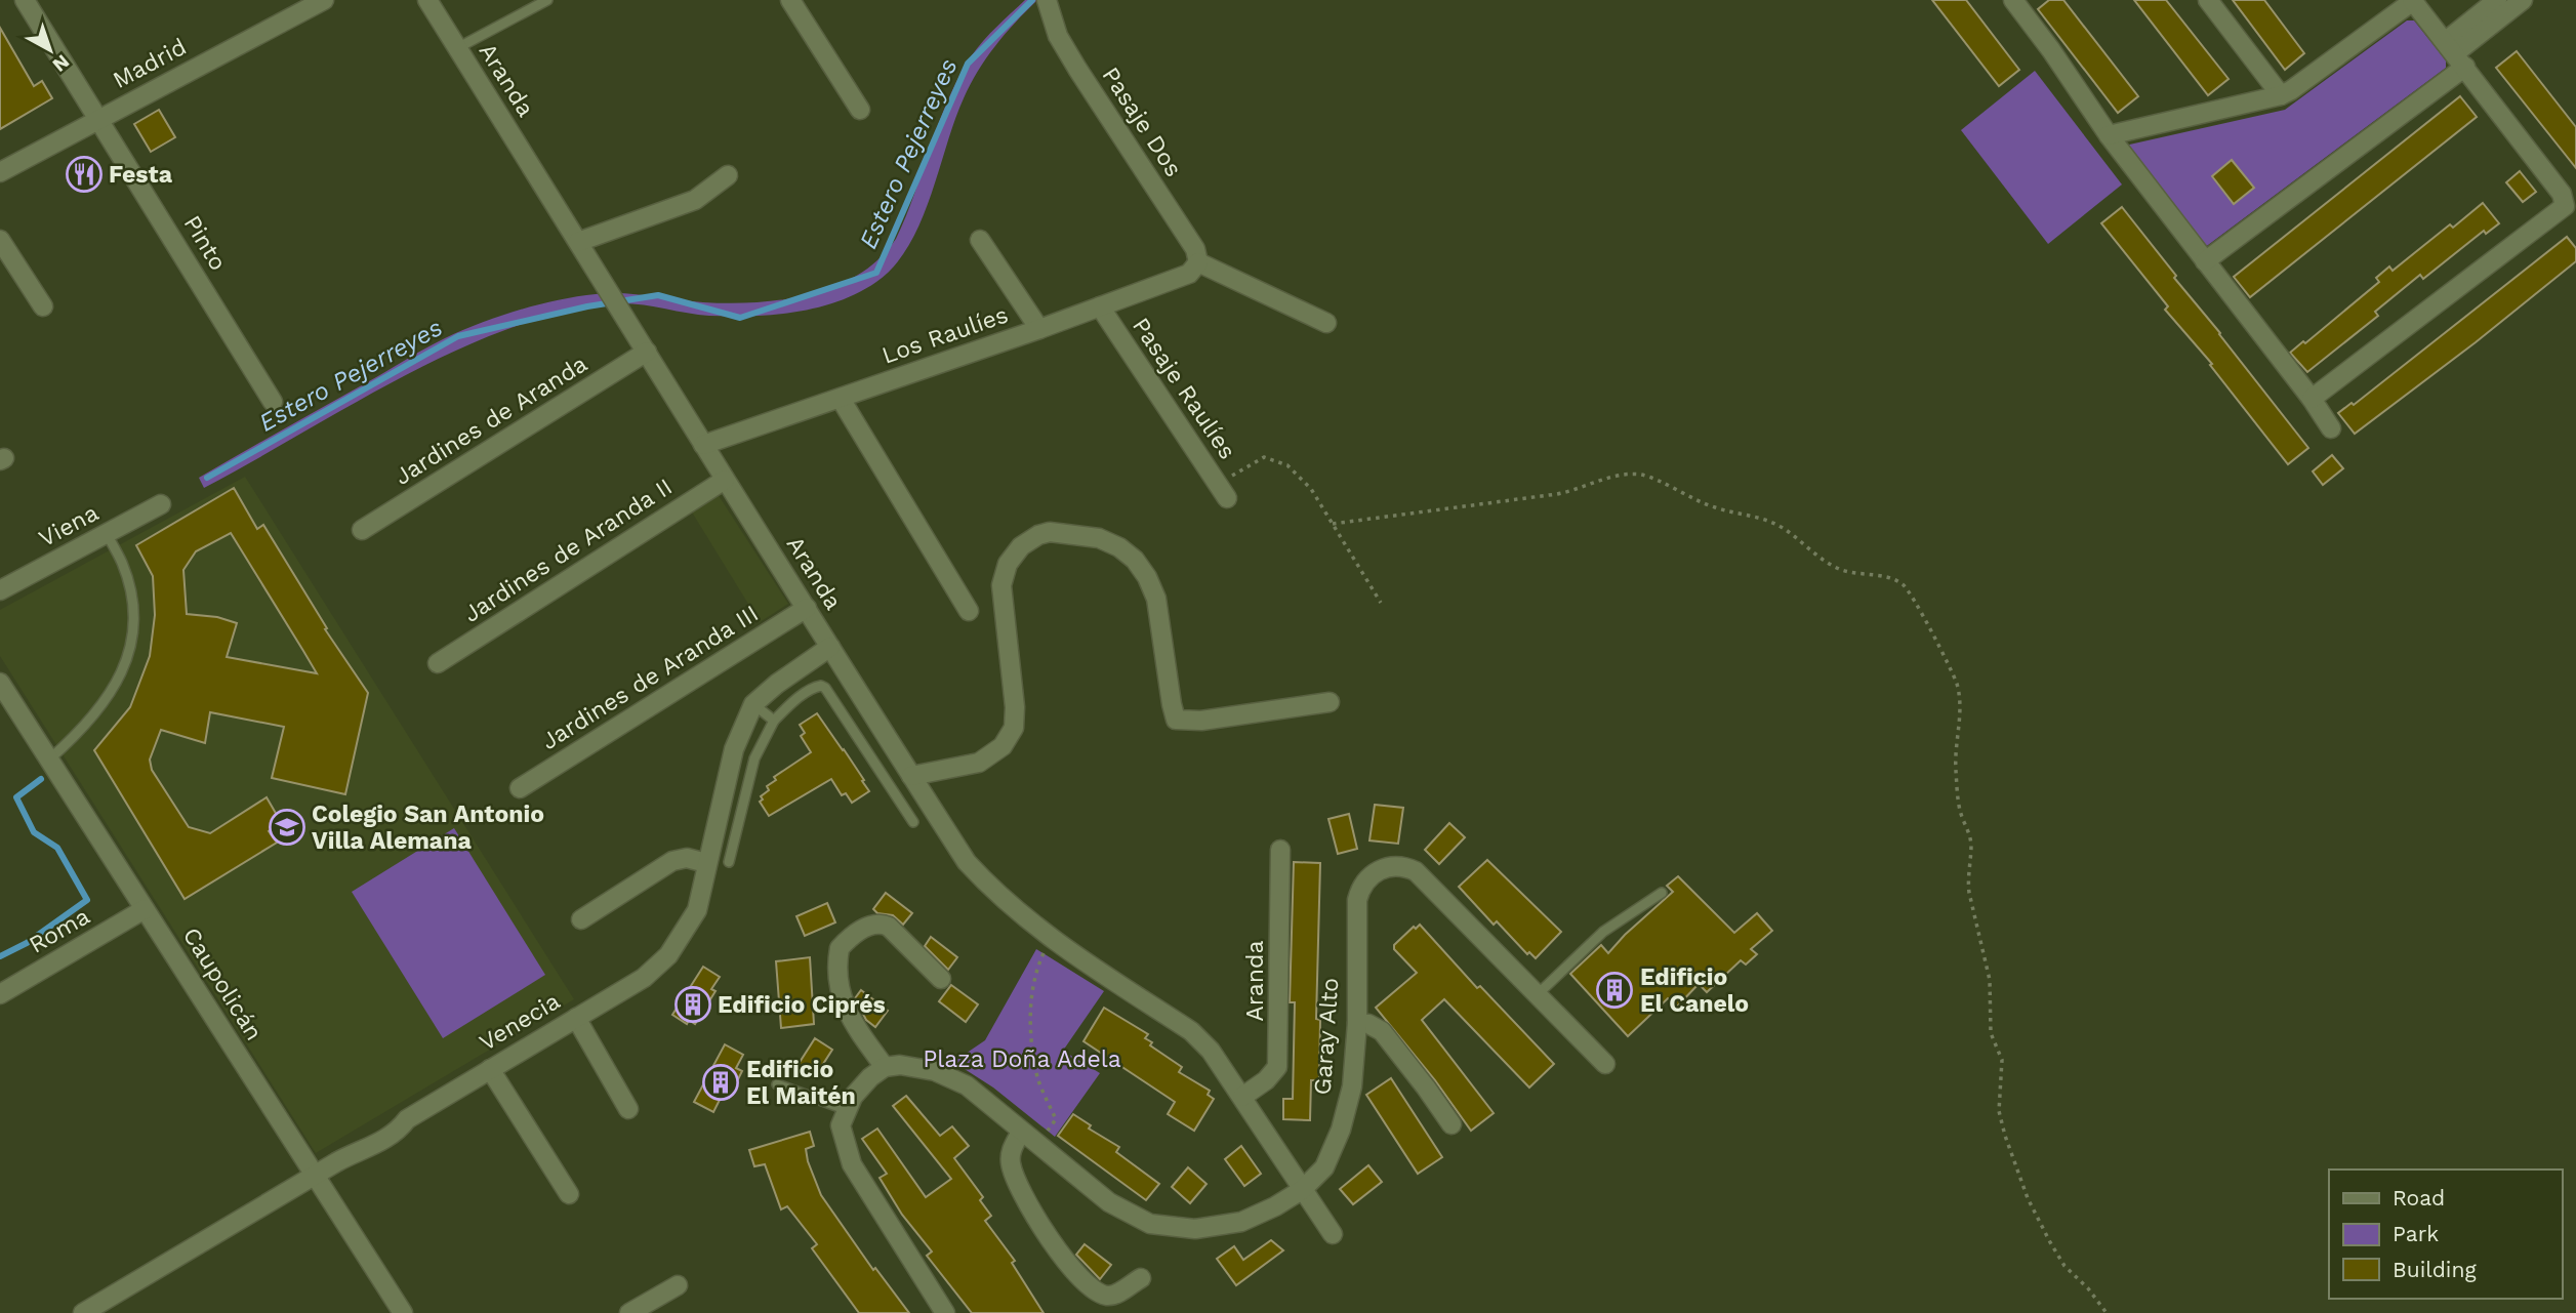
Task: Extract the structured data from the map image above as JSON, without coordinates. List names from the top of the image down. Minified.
{"streets":{"street":["Madrid","Aranda","Pasaje Dos","Pinto","Los Raulíes","Pasaje Raulíes","Jardines de Aranda","Viena","Jardines de Aranda II","Jardines de Aranda III","Roma","Caupolicán","Venecia","Garay Alto"]},"crossings":[["Madrid","Pinto"],["Aranda","Los Raulíes"],["Aranda","Jardines de Aranda"],["Aranda","Jardines de Aranda II"],["Aranda","Jardines de Aranda III"],["Aranda","Venecia"],["Aranda","Garay Alto"],["Pasaje Dos","Los Raulíes"],["Los Raulíes","Pasaje Raulíes"],["Roma","Caupolicán"],["Caupolicán","Venecia"]],"water":["Estero Pejerreyes"],"parks":["Plaza Doña Adela"],"places":{"restaurant":["Festa"],"school or university":["Colegio San Antonio Villa Alemana"],"building":["Edificio El Canelo","Edificio Ciprés","Edificio El Maitén"]},"legend":["Road","Park","Building"],"north":"bottom right"}
